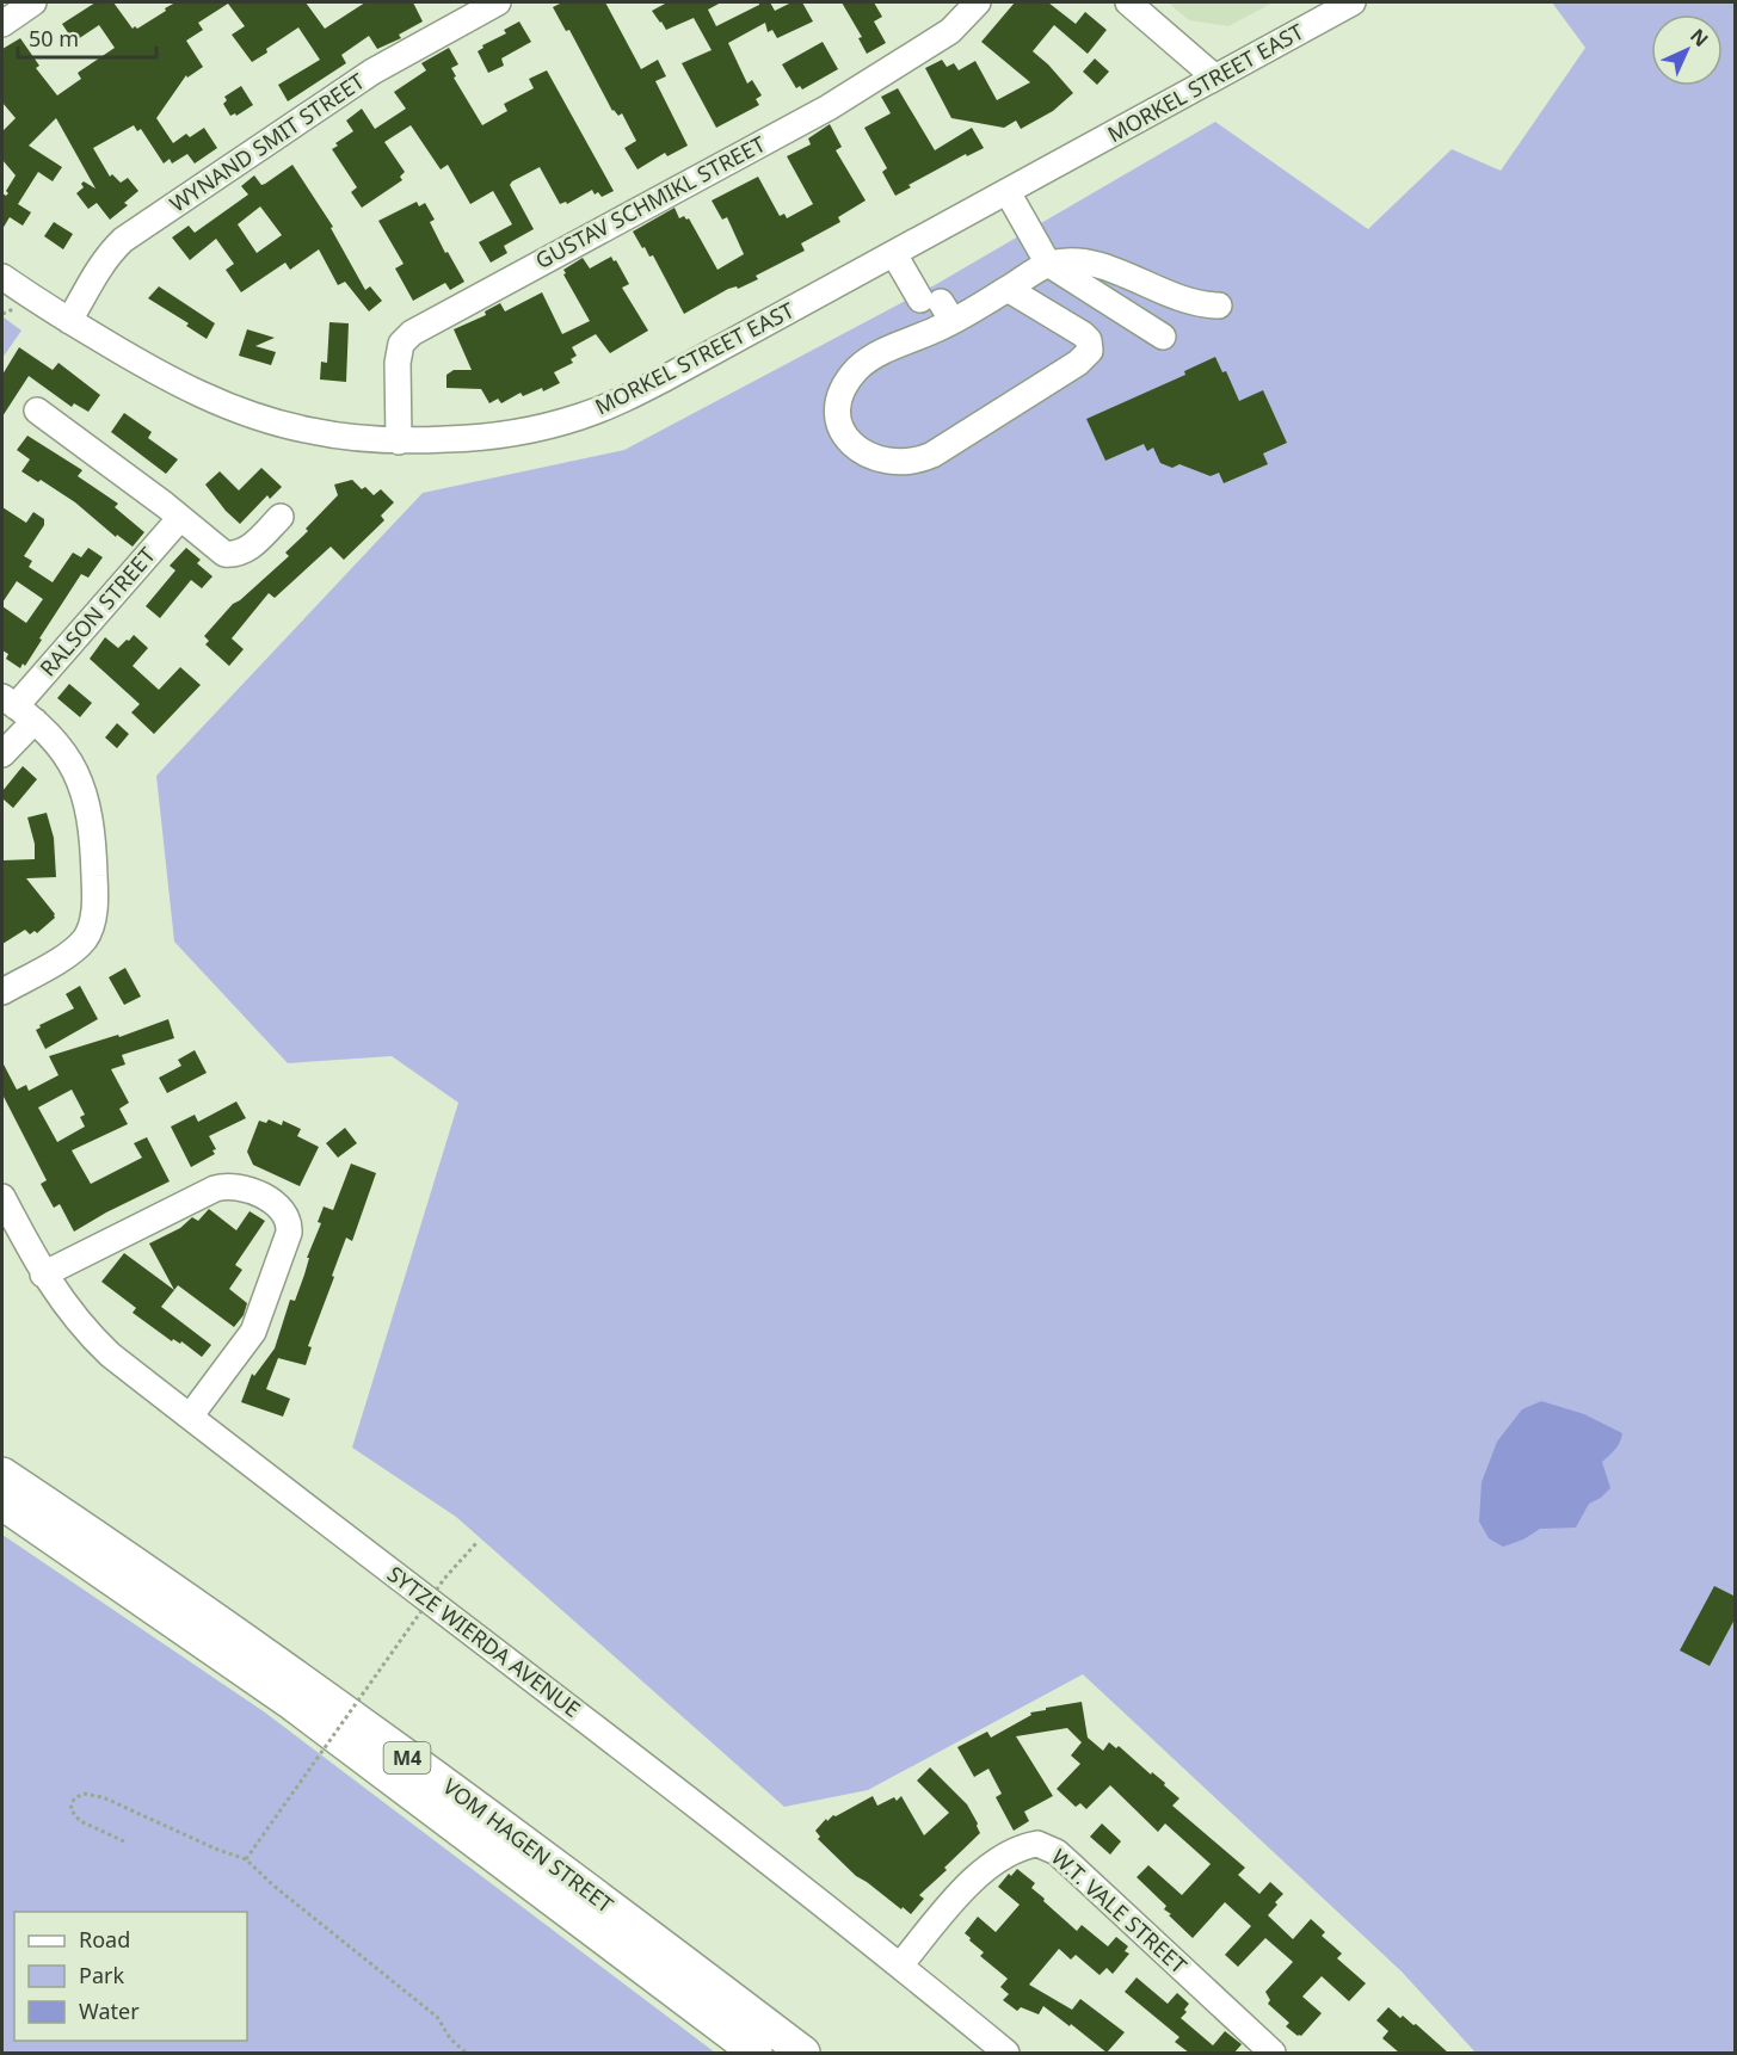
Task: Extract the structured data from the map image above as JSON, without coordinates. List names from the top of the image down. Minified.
{"streets":{"main road":["M4","VOM HAGEN STREET"],"street":["MORKEL STREET EAST","WYNAND SMIT STREET","GUSTAV SCHMIKL STREET","RALSON STREET","SYTZE WIERDA AVENUE","W.T. VALE STREET"]},"crossings":[["MORKEL STREET EAST","WYNAND SMIT STREET"],["MORKEL STREET EAST","GUSTAV SCHMIKL STREET"],["SYTZE WIERDA AVENUE","W.T. VALE STREET"]],"legend":["Road","Park","Water"],"scale_bar":"50 m","north":"top right"}
